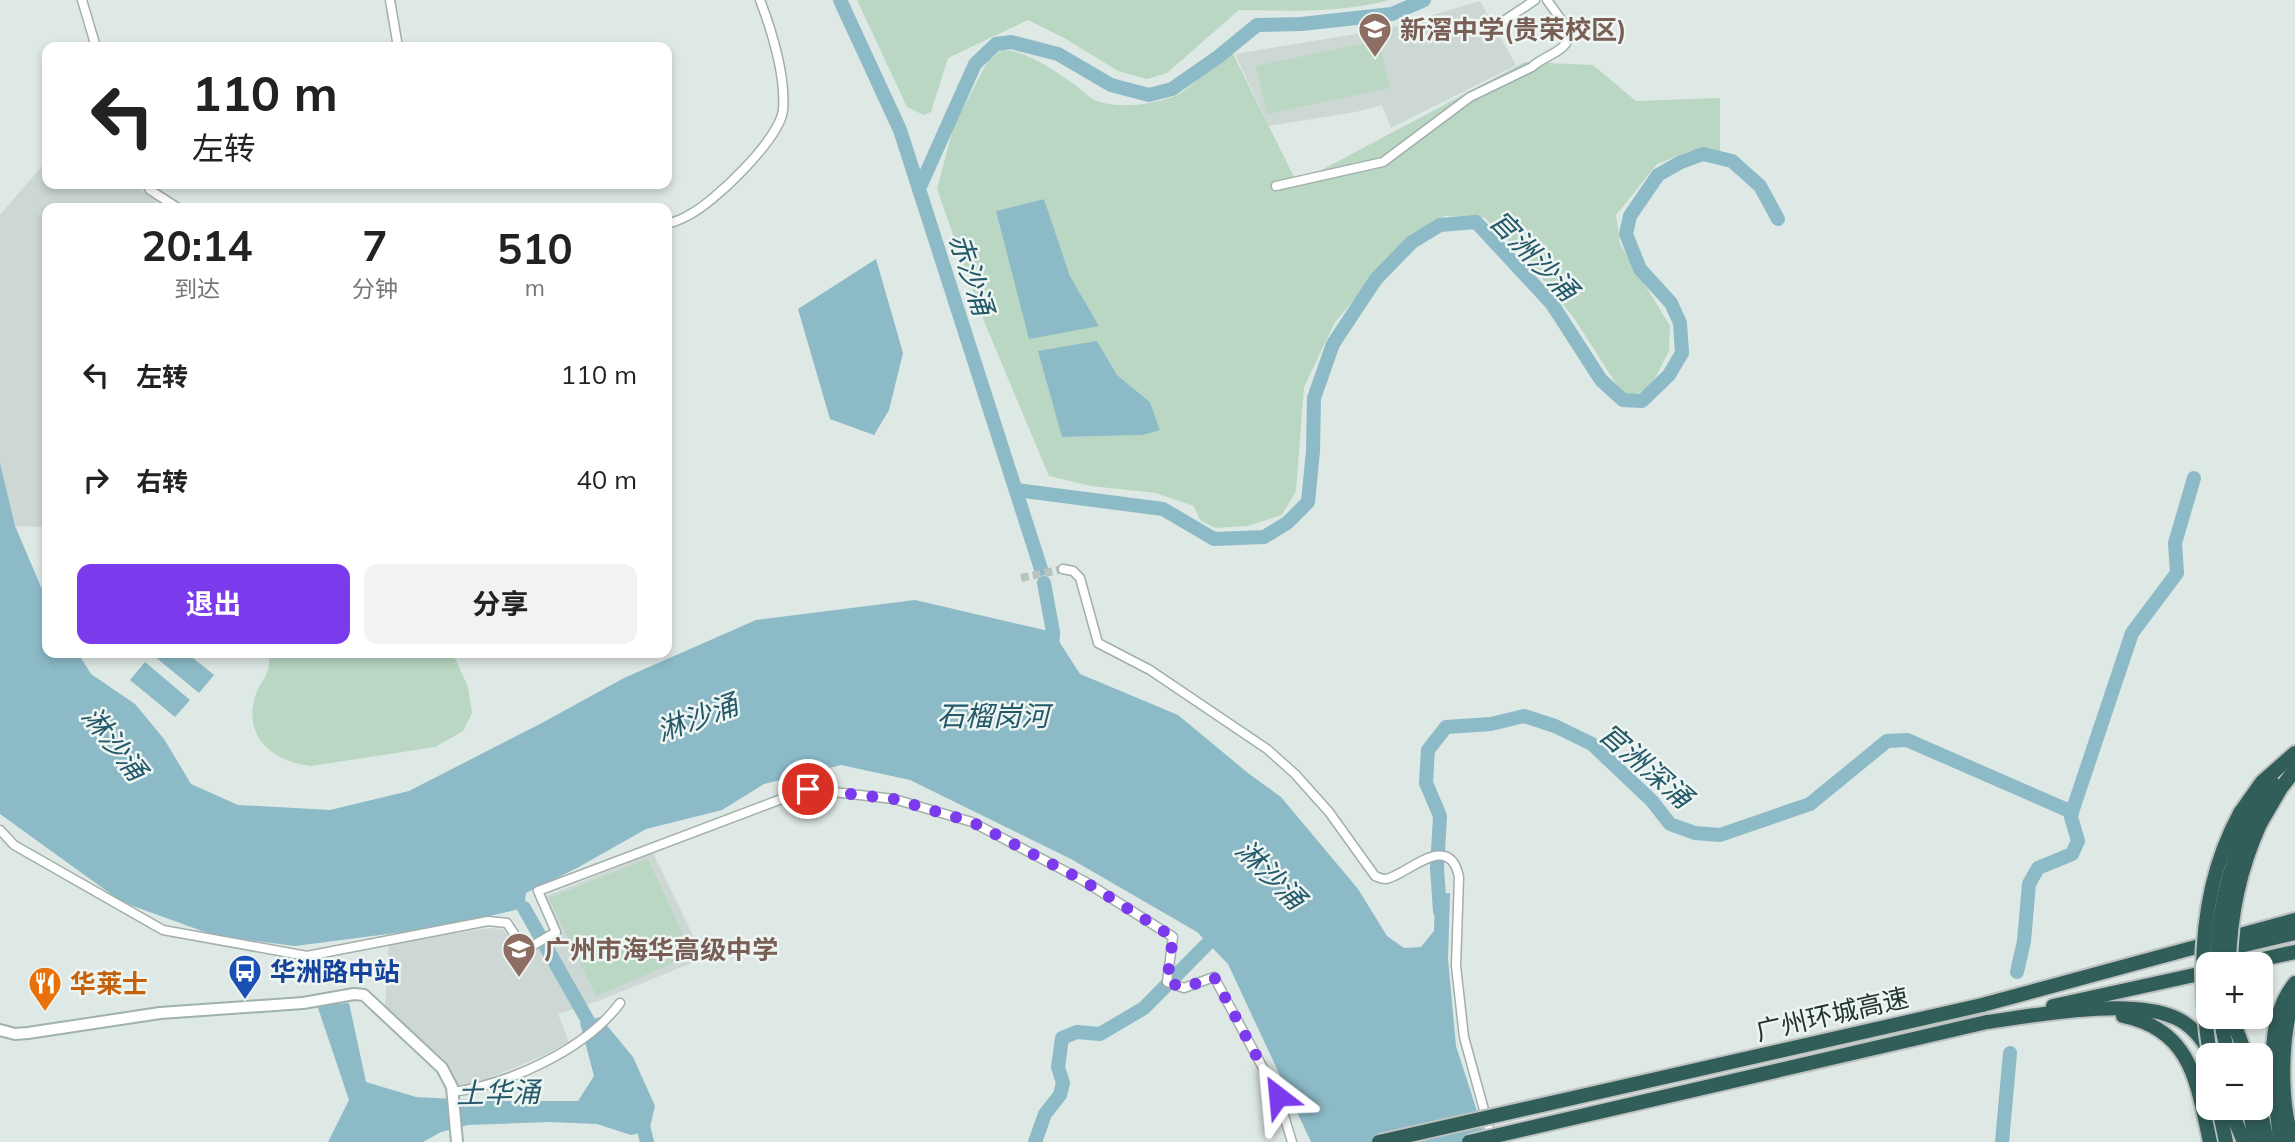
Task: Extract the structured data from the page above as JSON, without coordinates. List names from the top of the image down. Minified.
{"streets":{"highway":["广州环城高速"]},"water":["官洲沙涌","赤沙涌","石榴岗河","淋沙涌","官洲深涌","土华涌"],"places":{"school or university":["新滘中学(贵荣校区)","广州市海华高级中学"],"bus stop":["华洲路中站"],"restaurant":["华莱士"]},"page":{"turn":["110 m","左转"],"eta":["20:14","到达","7","分钟","510","m"],"list":[{"name":"左转","value":"110 m"},{"name":"右转","value":"40 m"}],"buttons":["退出","分享"],"map_buttons":["+","−"]}}
